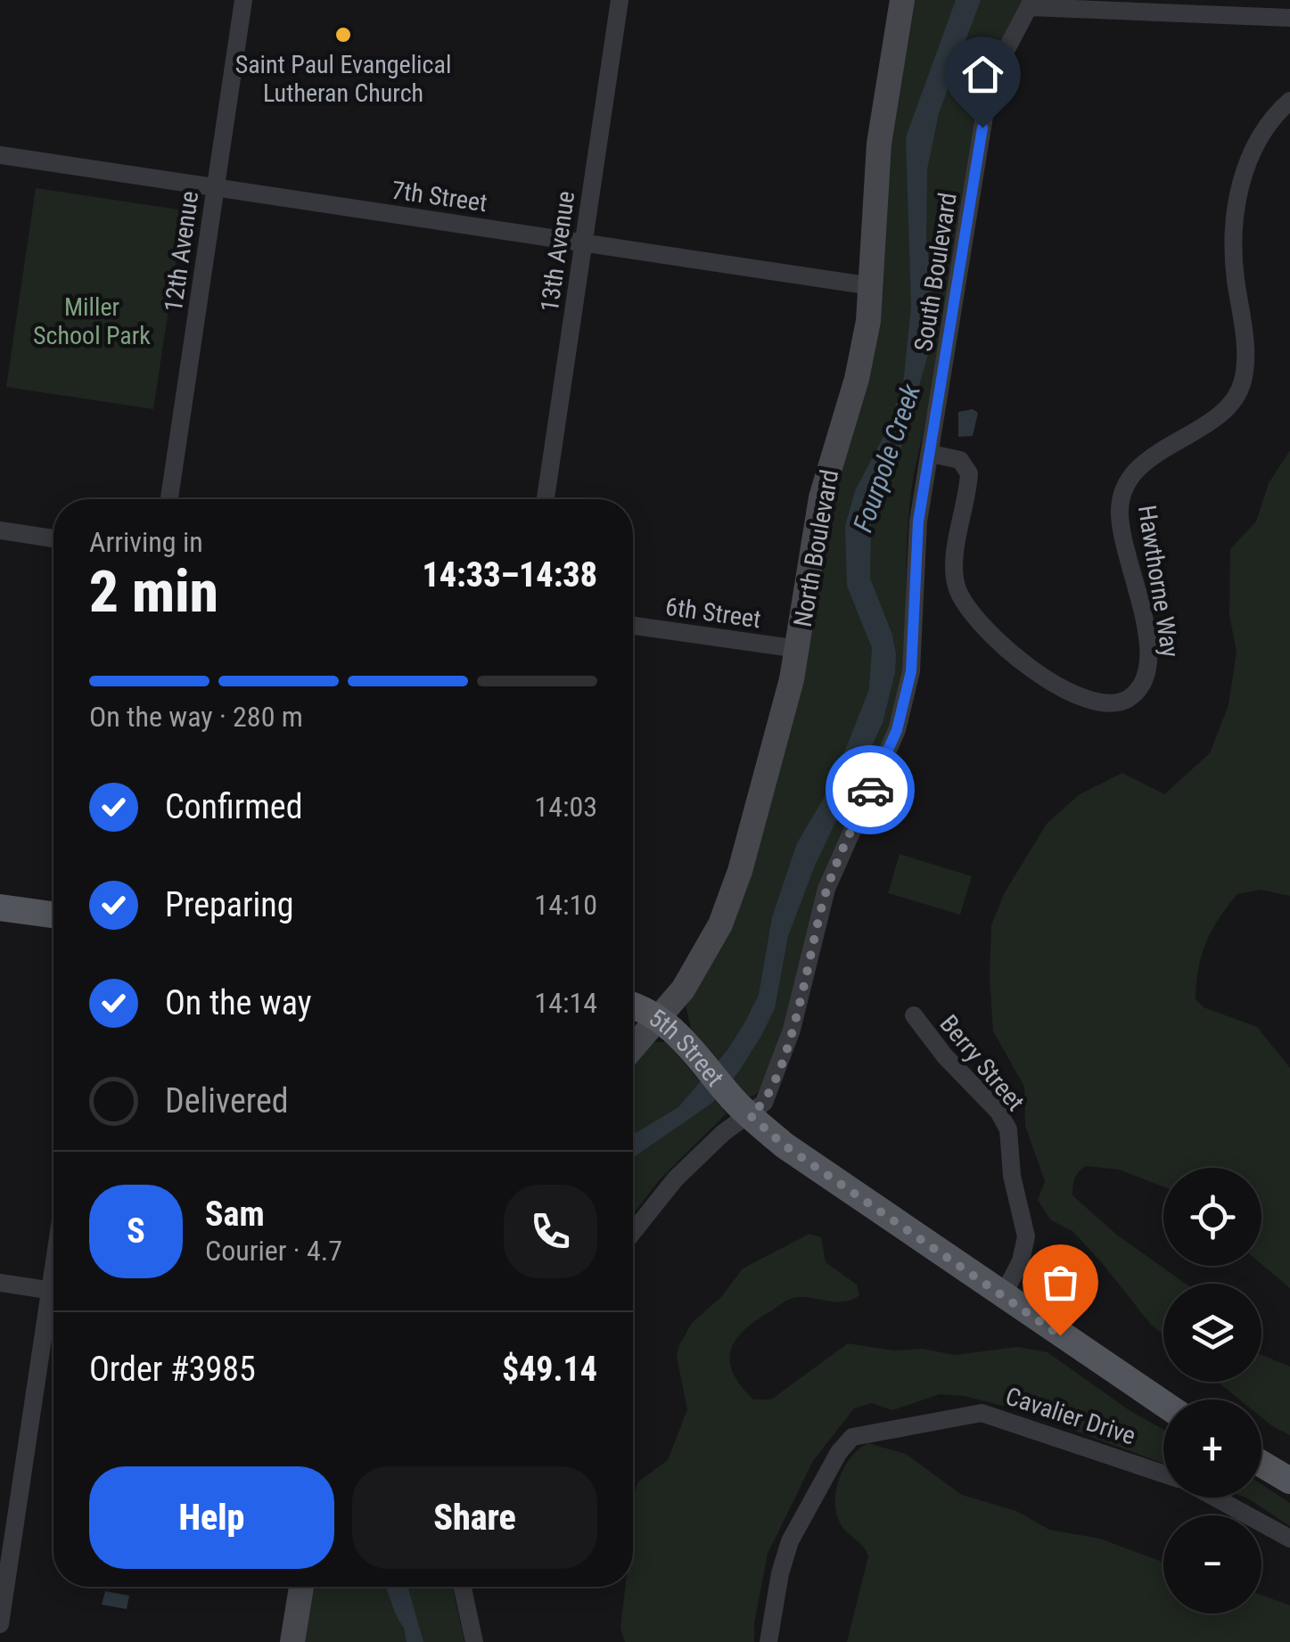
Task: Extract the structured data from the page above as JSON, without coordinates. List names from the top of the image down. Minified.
{"streets":{"main road":["5th Street"],"street":["7th Street","12th Avenue","13th Avenue","South Boulevard","North Boulevard","Hawthorne Way","6th Street","Berry Street","Cavalier Drive"]},"crossings":[["7th Street","12th Avenue"],["7th Street","13th Avenue"],["7th Street","North Boulevard"],["South Boulevard","Hawthorne Way"],["South Boulevard","5th Street"],["North Boulevard","6th Street"],["North Boulevard","5th Street"],["5th Street","Berry Street"]],"water":["Fourpole Creek"],"parks":["Miller School Park"],"places":["Saint Paul Evangelical Lutheran Church"],"page":{"heading":["2 min","Arriving in","14:33–14:38"],"panel":["Sam","Courier · 4.7","Order #3985","$49.14"],"bar":"On the way · 280 m","list":[["Confirmed","14:03"],["Preparing","14:10"],["On the way","14:14"],"Delivered"],"map_buttons":["+","−"],"round":"S","buttons":["Help","Share"]}}
